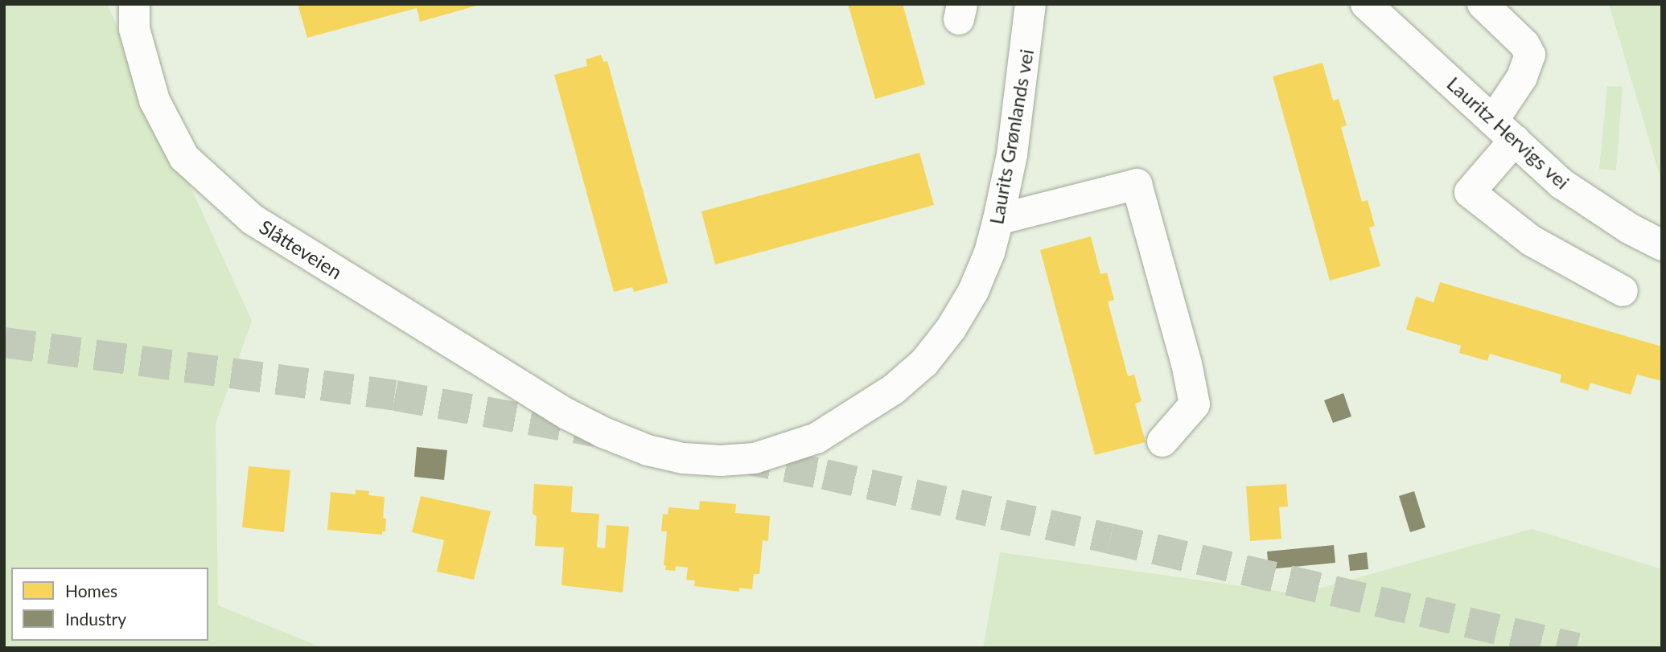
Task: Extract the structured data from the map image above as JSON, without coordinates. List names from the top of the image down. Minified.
{"streets":{"street":["Lauritz Hervigs vei","Laurits Grønlands vei","Slåtteveien"]},"crossings":[["Laurits Grønlands vei","Slåtteveien"]],"legend":["Homes","Industry"]}
